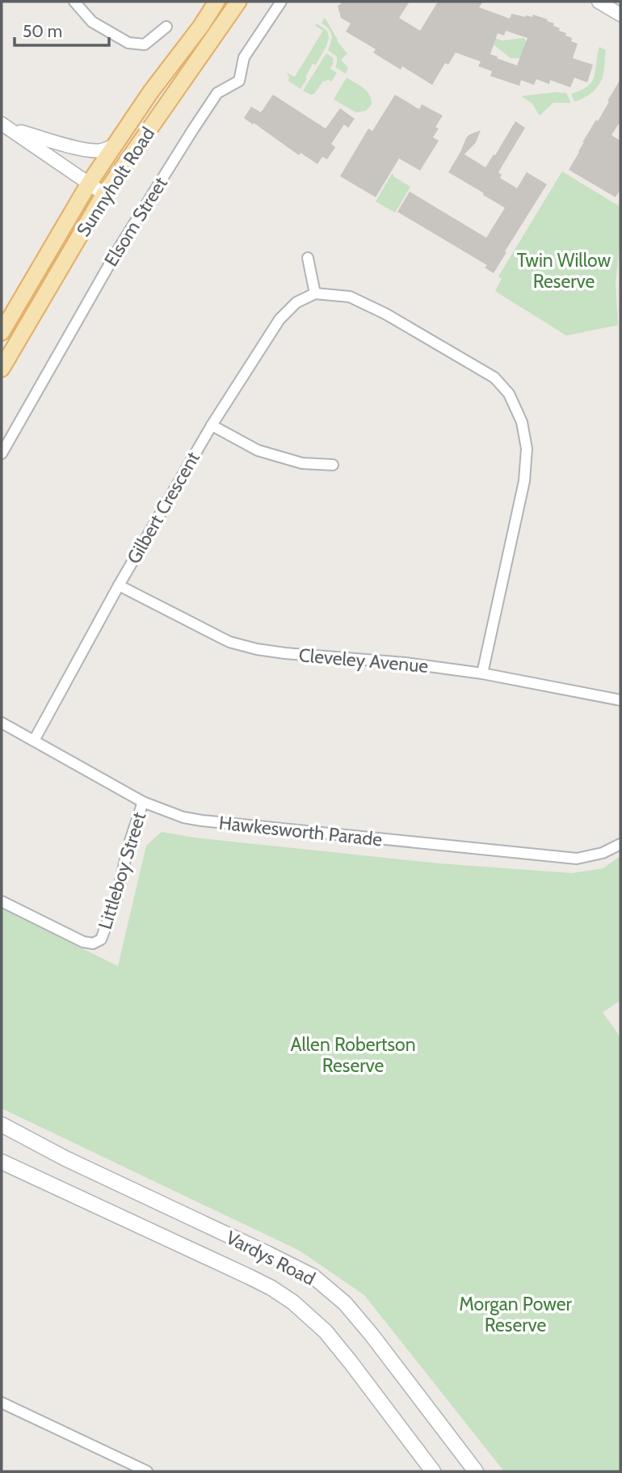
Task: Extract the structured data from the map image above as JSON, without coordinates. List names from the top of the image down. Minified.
{"streets":{"main road":["Sunnyholt Road","Vardys Road"],"street":["Elsom Street","Gilbert Crescent","Cleveley Avenue","Hawkesworth Parade","Littleboy Street"]},"crossings":[["Gilbert Crescent","Cleveley Avenue"],["Gilbert Crescent","Hawkesworth Parade"],["Hawkesworth Parade","Littleboy Street"]],"parks":["Twin Willow Reserve","Allen Robertson Reserve","Morgan Power Reserve"],"scale_bar":"50 m"}
